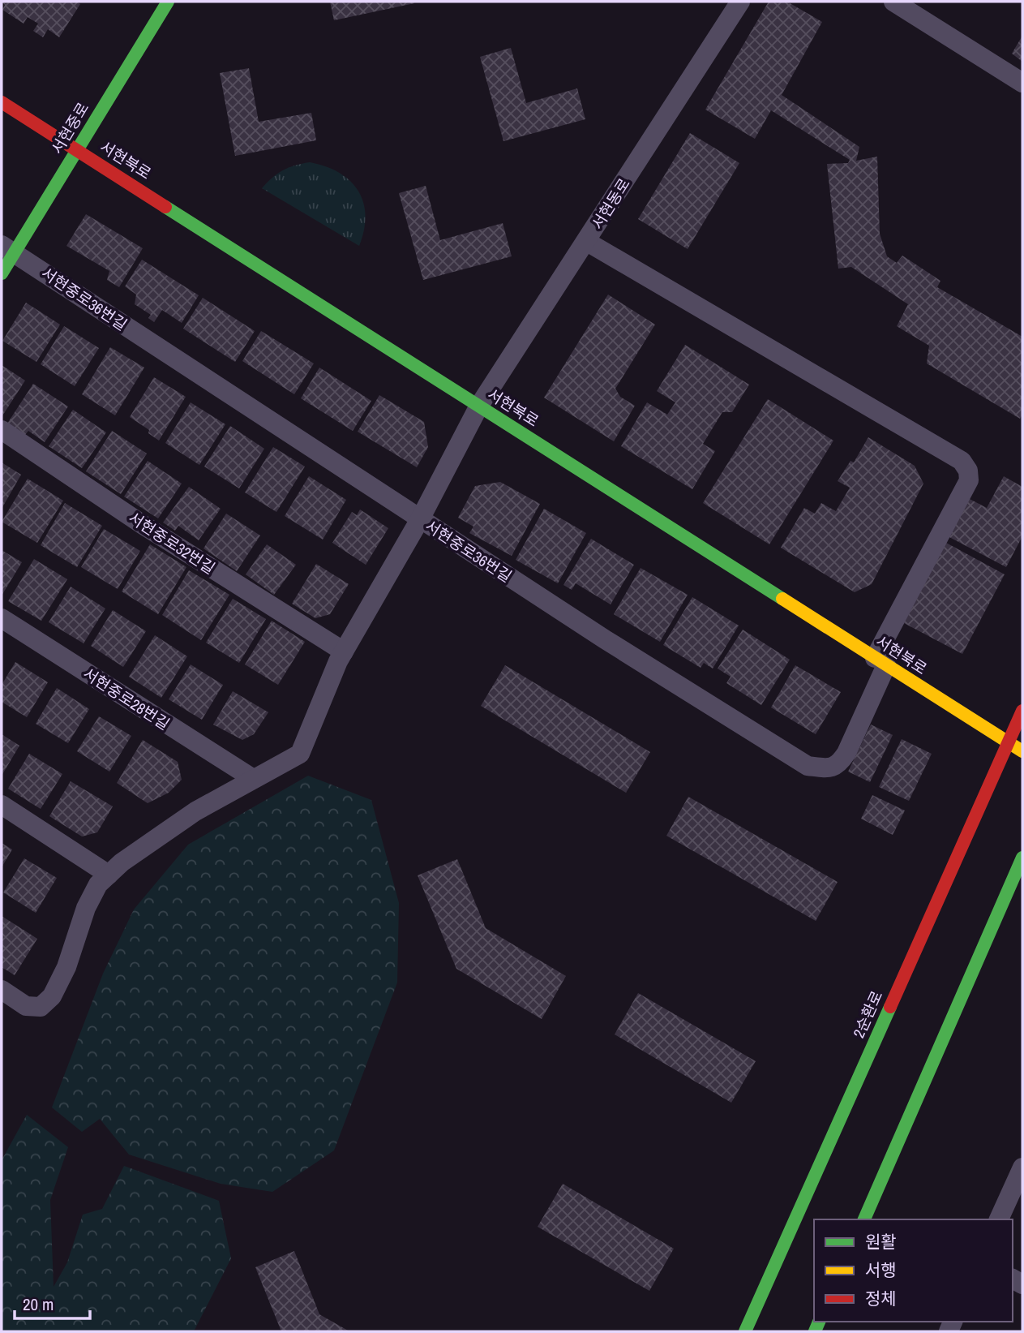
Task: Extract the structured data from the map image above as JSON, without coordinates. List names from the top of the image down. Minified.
{"streets":{"street":["서현중로","서현북로","서현동로","서현중로36번길","서현중로32번길","서현중로28번길","2순환로"]},"crossings":[["서현중로","서현북로"],["서현중로","서현중로36번길"],["서현북로","서현동로"],["서현북로","서현중로36번길"],["서현북로","2순환로"],["서현동로","서현중로36번길"],["서현동로","서현중로32번길"],["서현동로","서현중로28번길"]],"legend":["원활","서행","정체"],"scale_bar":"20 m"}
